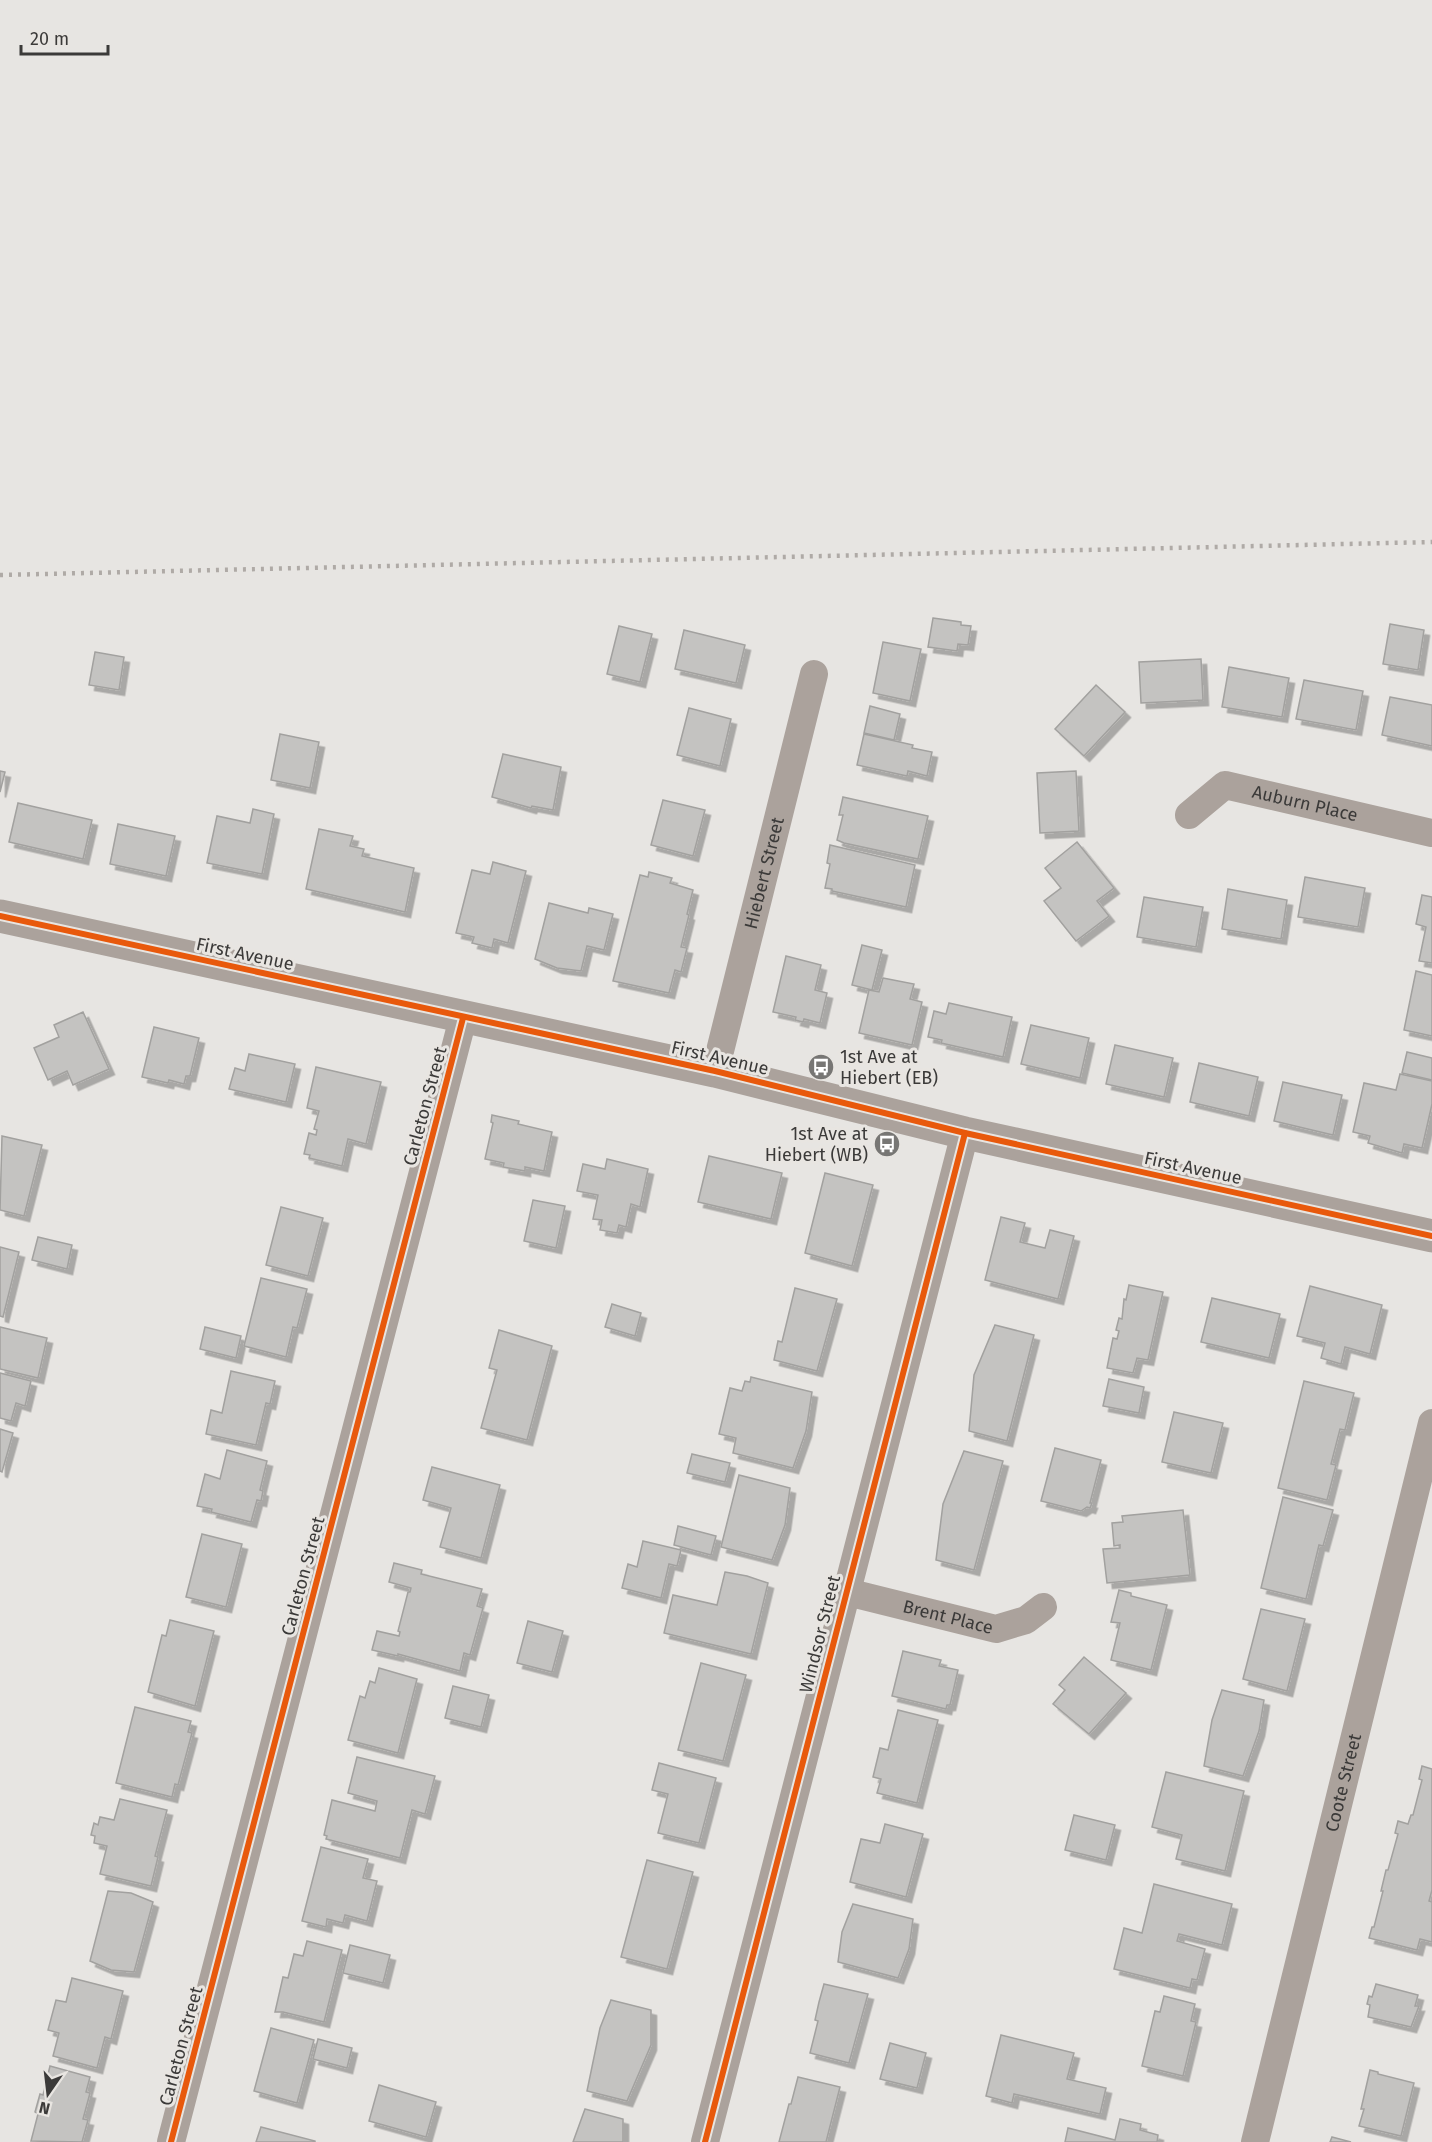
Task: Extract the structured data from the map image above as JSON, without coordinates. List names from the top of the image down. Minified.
{"streets":{"street":["Auburn Place","Hiebert Street","First Avenue","Carleton Street","Brent Place","Windsor Street","Coote Street"]},"crossings":[["Hiebert Street","First Avenue"],["First Avenue","Carleton Street"],["First Avenue","Windsor Street"],["Brent Place","Windsor Street"]],"places":{"bus stop":["1st Ave at Hiebert (EB)","1st Ave at Hiebert (WB)"]},"scale_bar":"20 m","north":"bottom"}
